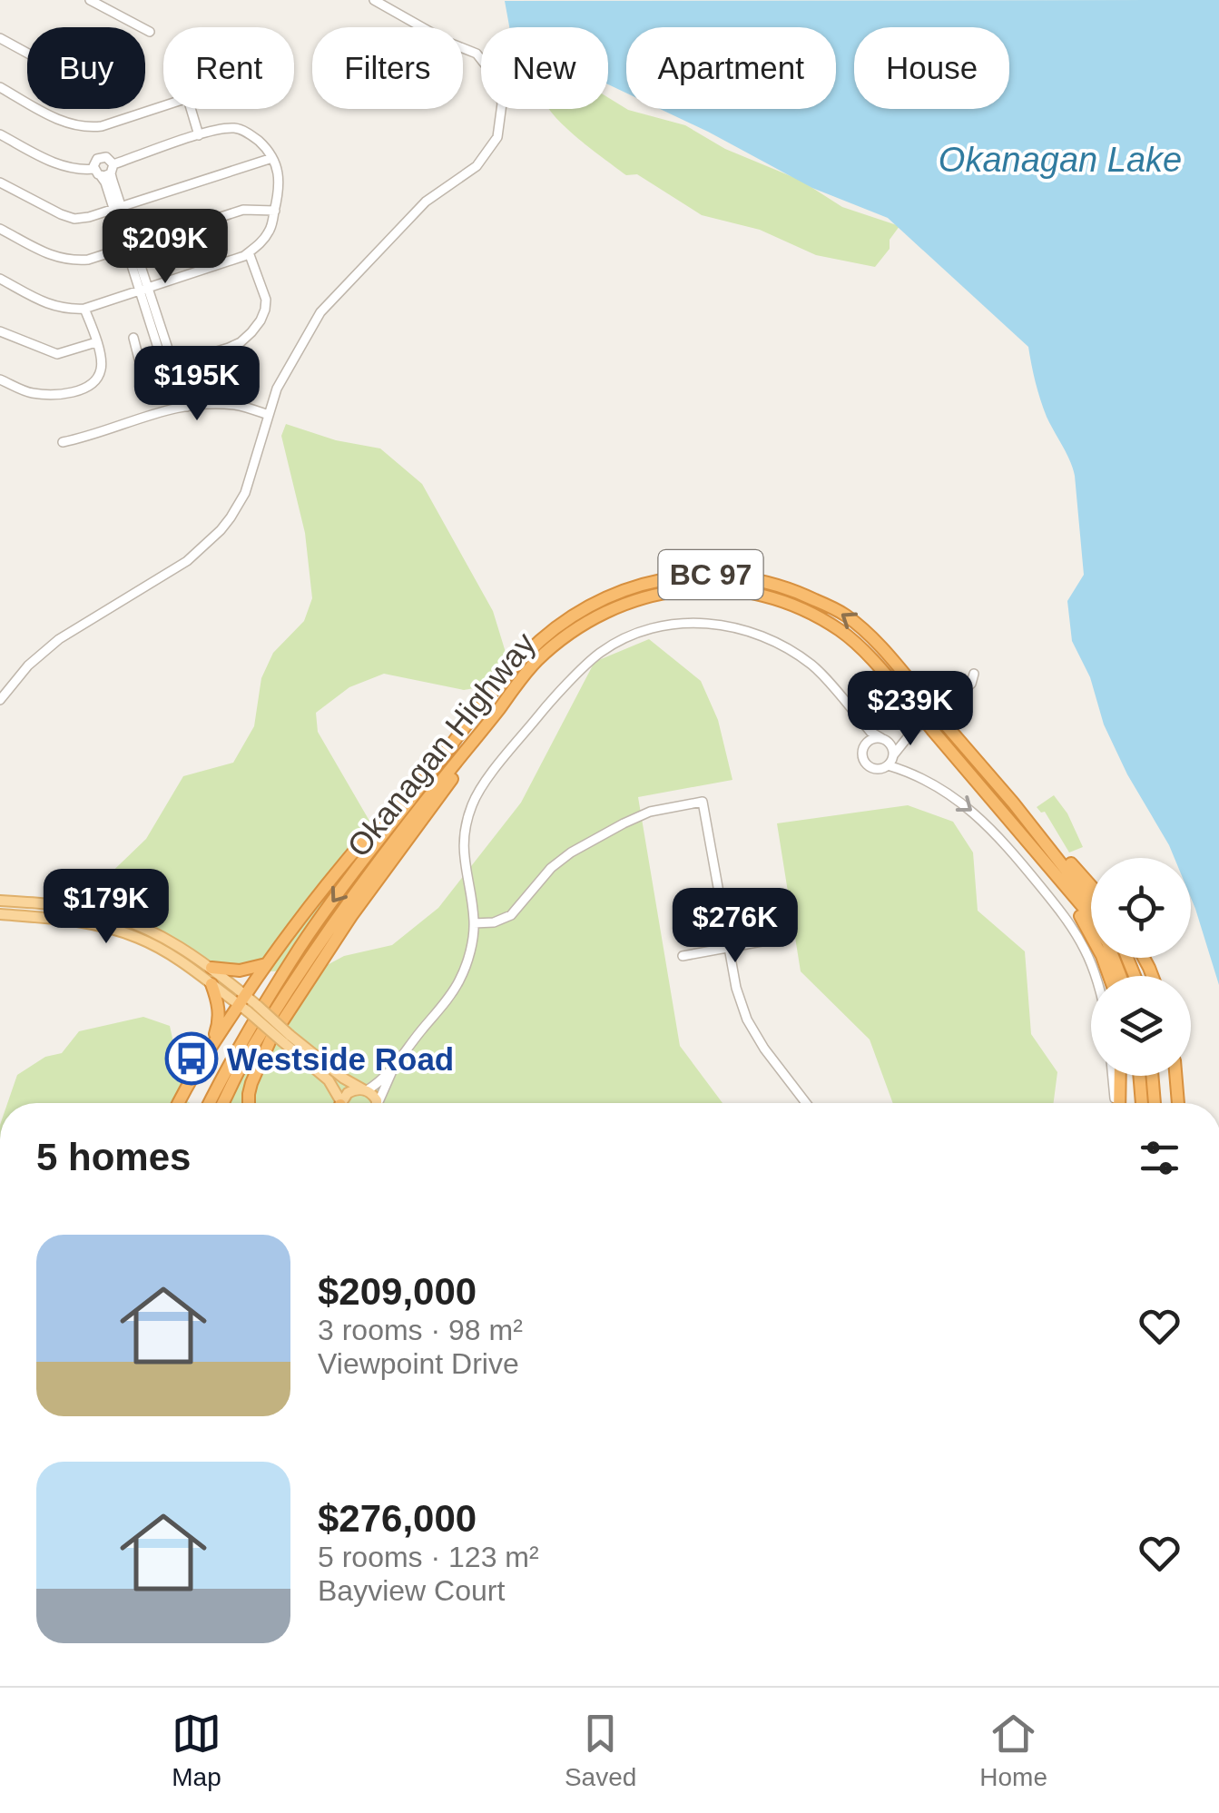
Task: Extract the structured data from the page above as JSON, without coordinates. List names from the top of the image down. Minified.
{"streets":{"highway":["BC 97","Okanagan Highway"]},"water":["Okanagan Lake"],"places":{"bus stop":["Westside Road"]},"page":{"chip":["Buy","Rent","Filters","New","Apartment","House"],"price":["$209K","$195K","$239K","$179K","$276K"],"heading":"5 homes","list":[{"name":"$209,000","note":"3 rooms · 98 m² · Viewpoint Drive"},{"name":"$276,000","note":"5 rooms · 123 m² · Bayview Court"}],"tabs":["Map","Saved","Home"]}}
